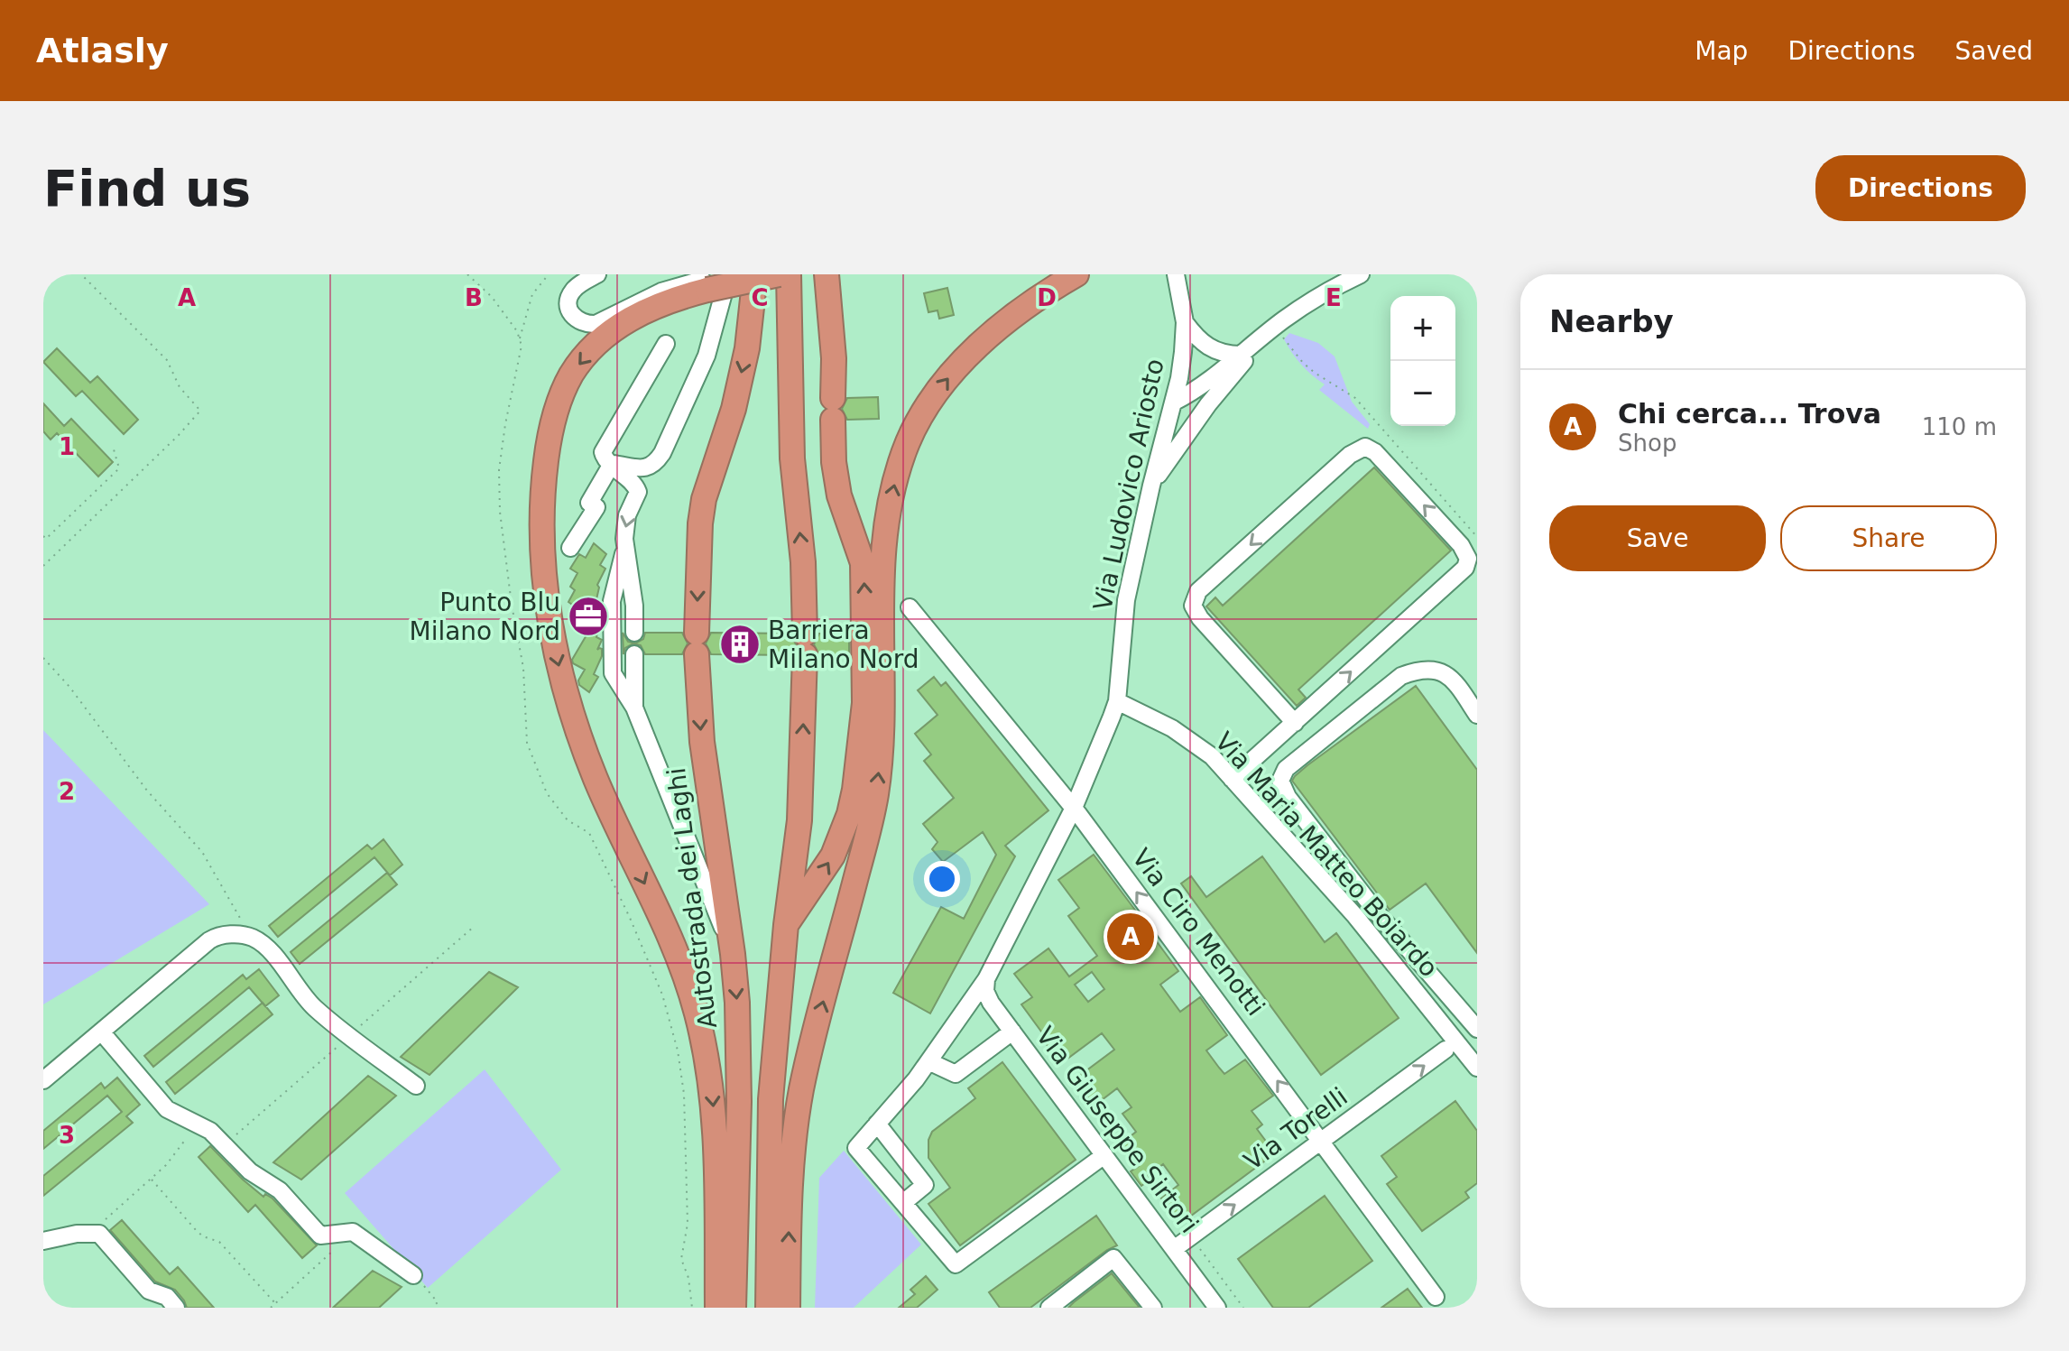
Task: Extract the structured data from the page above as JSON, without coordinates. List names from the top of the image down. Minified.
{"streets":{"highway":["Autostrada dei Laghi"],"street":["Via Ludovico Ariosto","Via Maria Matteo Boiardo","Via Ciro Menotti","Via Torelli","Via Giuseppe Sirtori"]},"crossings":[["Via Ludovico Ariosto","Via Maria Matteo Boiardo"],["Via Ludovico Ariosto","Via Ciro Menotti"],["Via Ludovico Ariosto","Via Giuseppe Sirtori"],["Via Ciro Menotti","Via Torelli"],["Via Torelli","Via Giuseppe Sirtori"]],"one_way":["Via Ciro Menotti","Via Torelli"],"places":{"office":["Punto Blu Milano Nord"],"building":["Barriera Milano Nord"]},"page":{"header":"Atlasly","nav":["Map","Directions","Saved"],"buttons":["Directions",["Save","Share"]],"title":"Find us","heading":"Nearby","map_buttons":["+","−"],"list":[{"mark":"A","name":"Chi cerca... Trova","note":"Shop","value":"110 m"}],"pins":"A"},"grid":{"columns":["A","B","C","D","E"],"rows":["1","2","3"]}}
